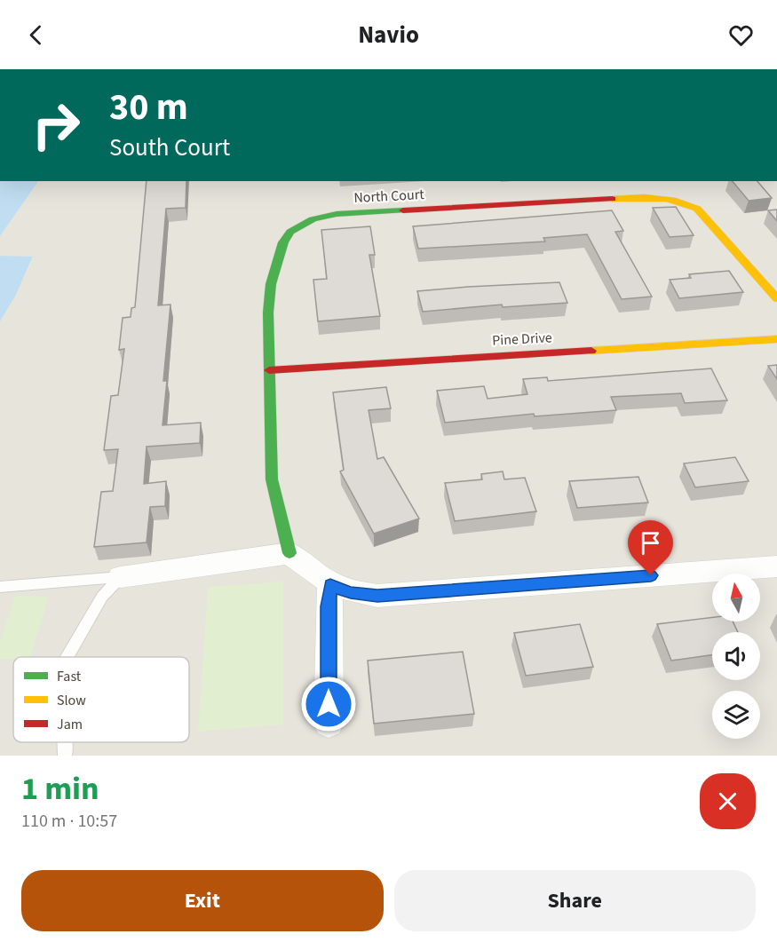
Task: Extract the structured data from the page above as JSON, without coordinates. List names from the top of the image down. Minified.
{"streets":{"street":["North Court","Pine Drive"]},"crossings":[["North Court","Pine Drive"]],"legend":["Fast","Slow","Jam"],"north":"top","page":{"header":"Navio","turn":["30 m","South Court"],"heading":["1 min","110 m · 10:57"],"buttons":["Exit","Share"]}}
